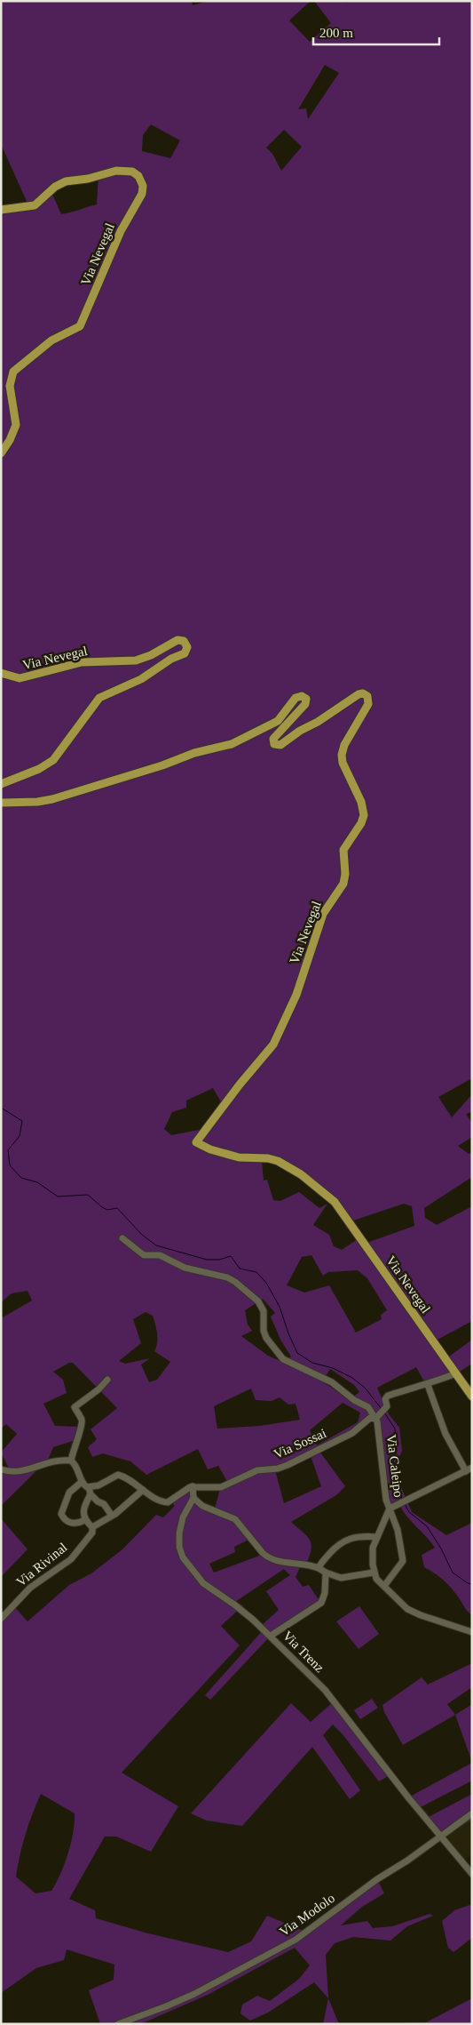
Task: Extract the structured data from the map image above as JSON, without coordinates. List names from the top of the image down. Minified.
{"streets":{"main road":["Via Nevegal"],"street":["Via Sossai","Via Caleipo","Via Rivinal","Via Trenz","Via Modolo"]},"crossings":[["Via Sossai","Via Caleipo"],["Via Trenz","Via Modolo"]],"scale_bar":"200 m"}
